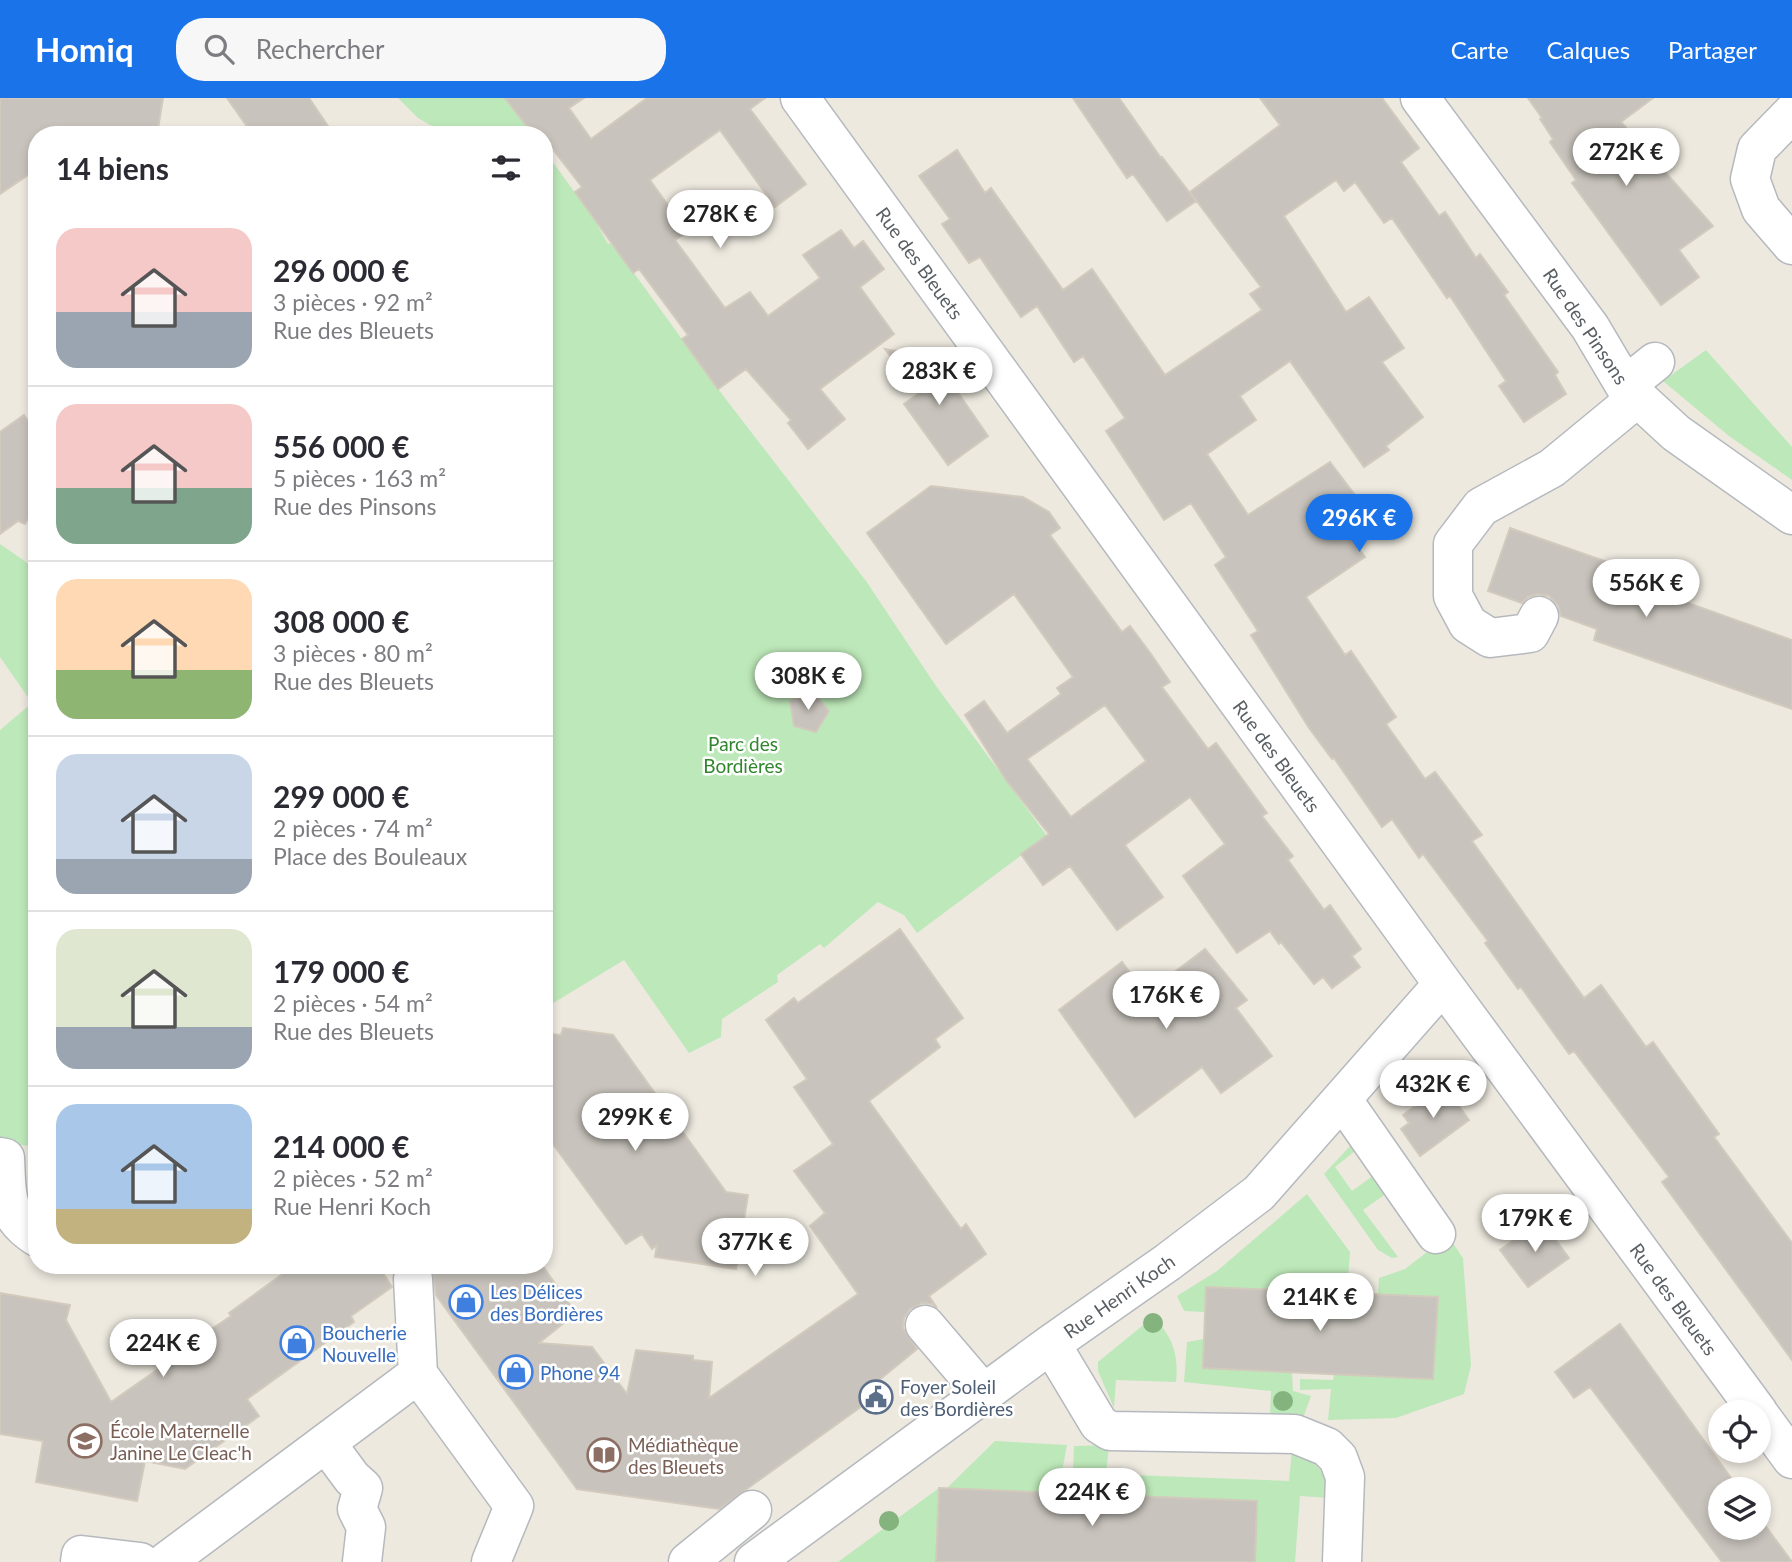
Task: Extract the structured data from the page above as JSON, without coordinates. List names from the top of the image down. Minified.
{"streets":{"street":["Rue des Bleuets","Rue des Pinsons","Rue Henri Koch"]},"crossings":[["Rue des Bleuets","Rue Henri Koch"]],"parks":["Parc des Bordières"],"places":{"shop":["Les Délices des Bordières","Boucherie Nouvelle","Phone 94"],"public building":["Foyer Soleil des Bordières"],"school or university":["École Maternelle Janine Le Cleac'h"],"library":["Médiathèque des Bleuets"]},"page":{"header":"Homiq","search":"Rechercher","nav":["Carte","Calques","Partager"],"heading":"14 biens","price":["272K €","278K €","283K €","296K €","556K €","308K €","176K €","432K €","299K €","179K €","377K €","214K €","224K €","224K €"],"list":[{"name":"296 000 €","note":"3 pièces · 92 m² · Rue des Bleuets"},{"name":"556 000 €","note":"5 pièces · 163 m² · Rue des Pinsons"},{"name":"308 000 €","note":"3 pièces · 80 m² · Rue des Bleuets"},{"name":"299 000 €","note":"2 pièces · 74 m² · Place des Bouleaux"},{"name":"179 000 €","note":"2 pièces · 54 m² · Rue des Bleuets"},{"name":"214 000 €","note":"2 pièces · 52 m² · Rue Henri Koch"}]}}
